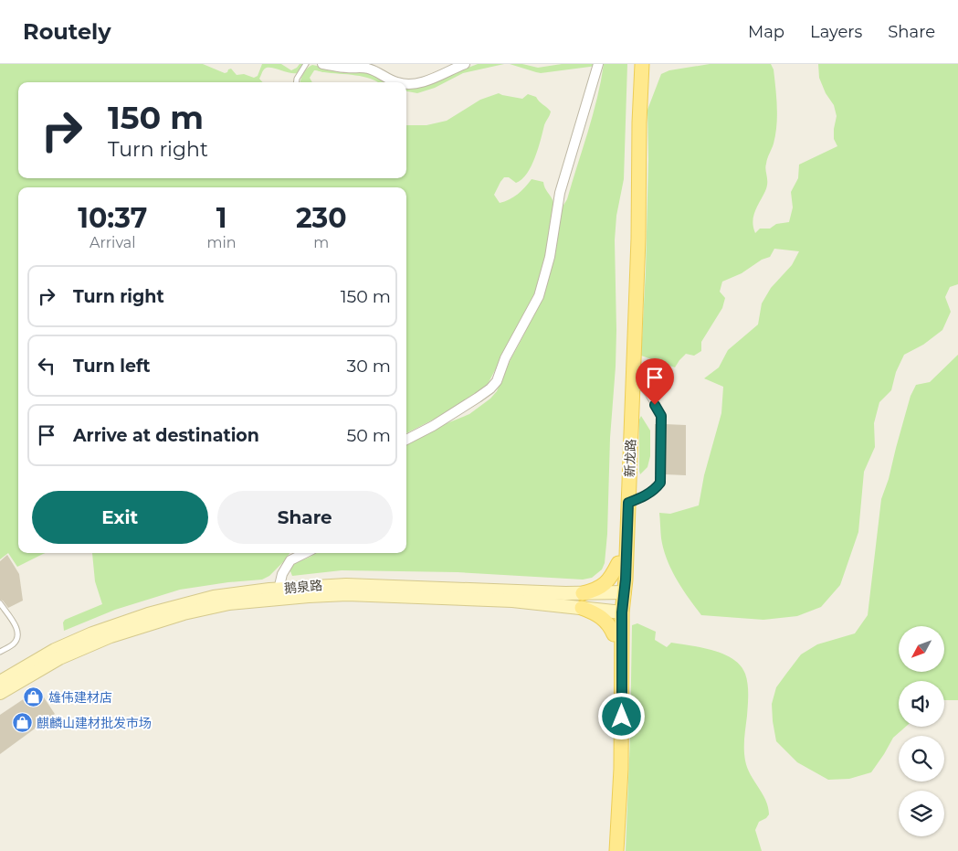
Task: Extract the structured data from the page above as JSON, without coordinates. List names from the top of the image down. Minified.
{"streets":{"main road":["新龙路","鹅泉路"]},"crossings":[["新龙路","鹅泉路"]],"places":{"shop":["雄伟建材店","麒麟山建材批发市场"]},"north":"bottom left","page":{"header":"Routely","nav":["Map","Layers","Share"],"turn":["150 m","Turn right"],"eta":["10:37","Arrival","1","min","230","m"],"list":[{"name":"Turn right","value":"150 m"},{"name":"Turn left","value":"30 m"},{"name":"Arrive at destination","value":"50 m"}],"buttons":["Exit","Share"]}}
